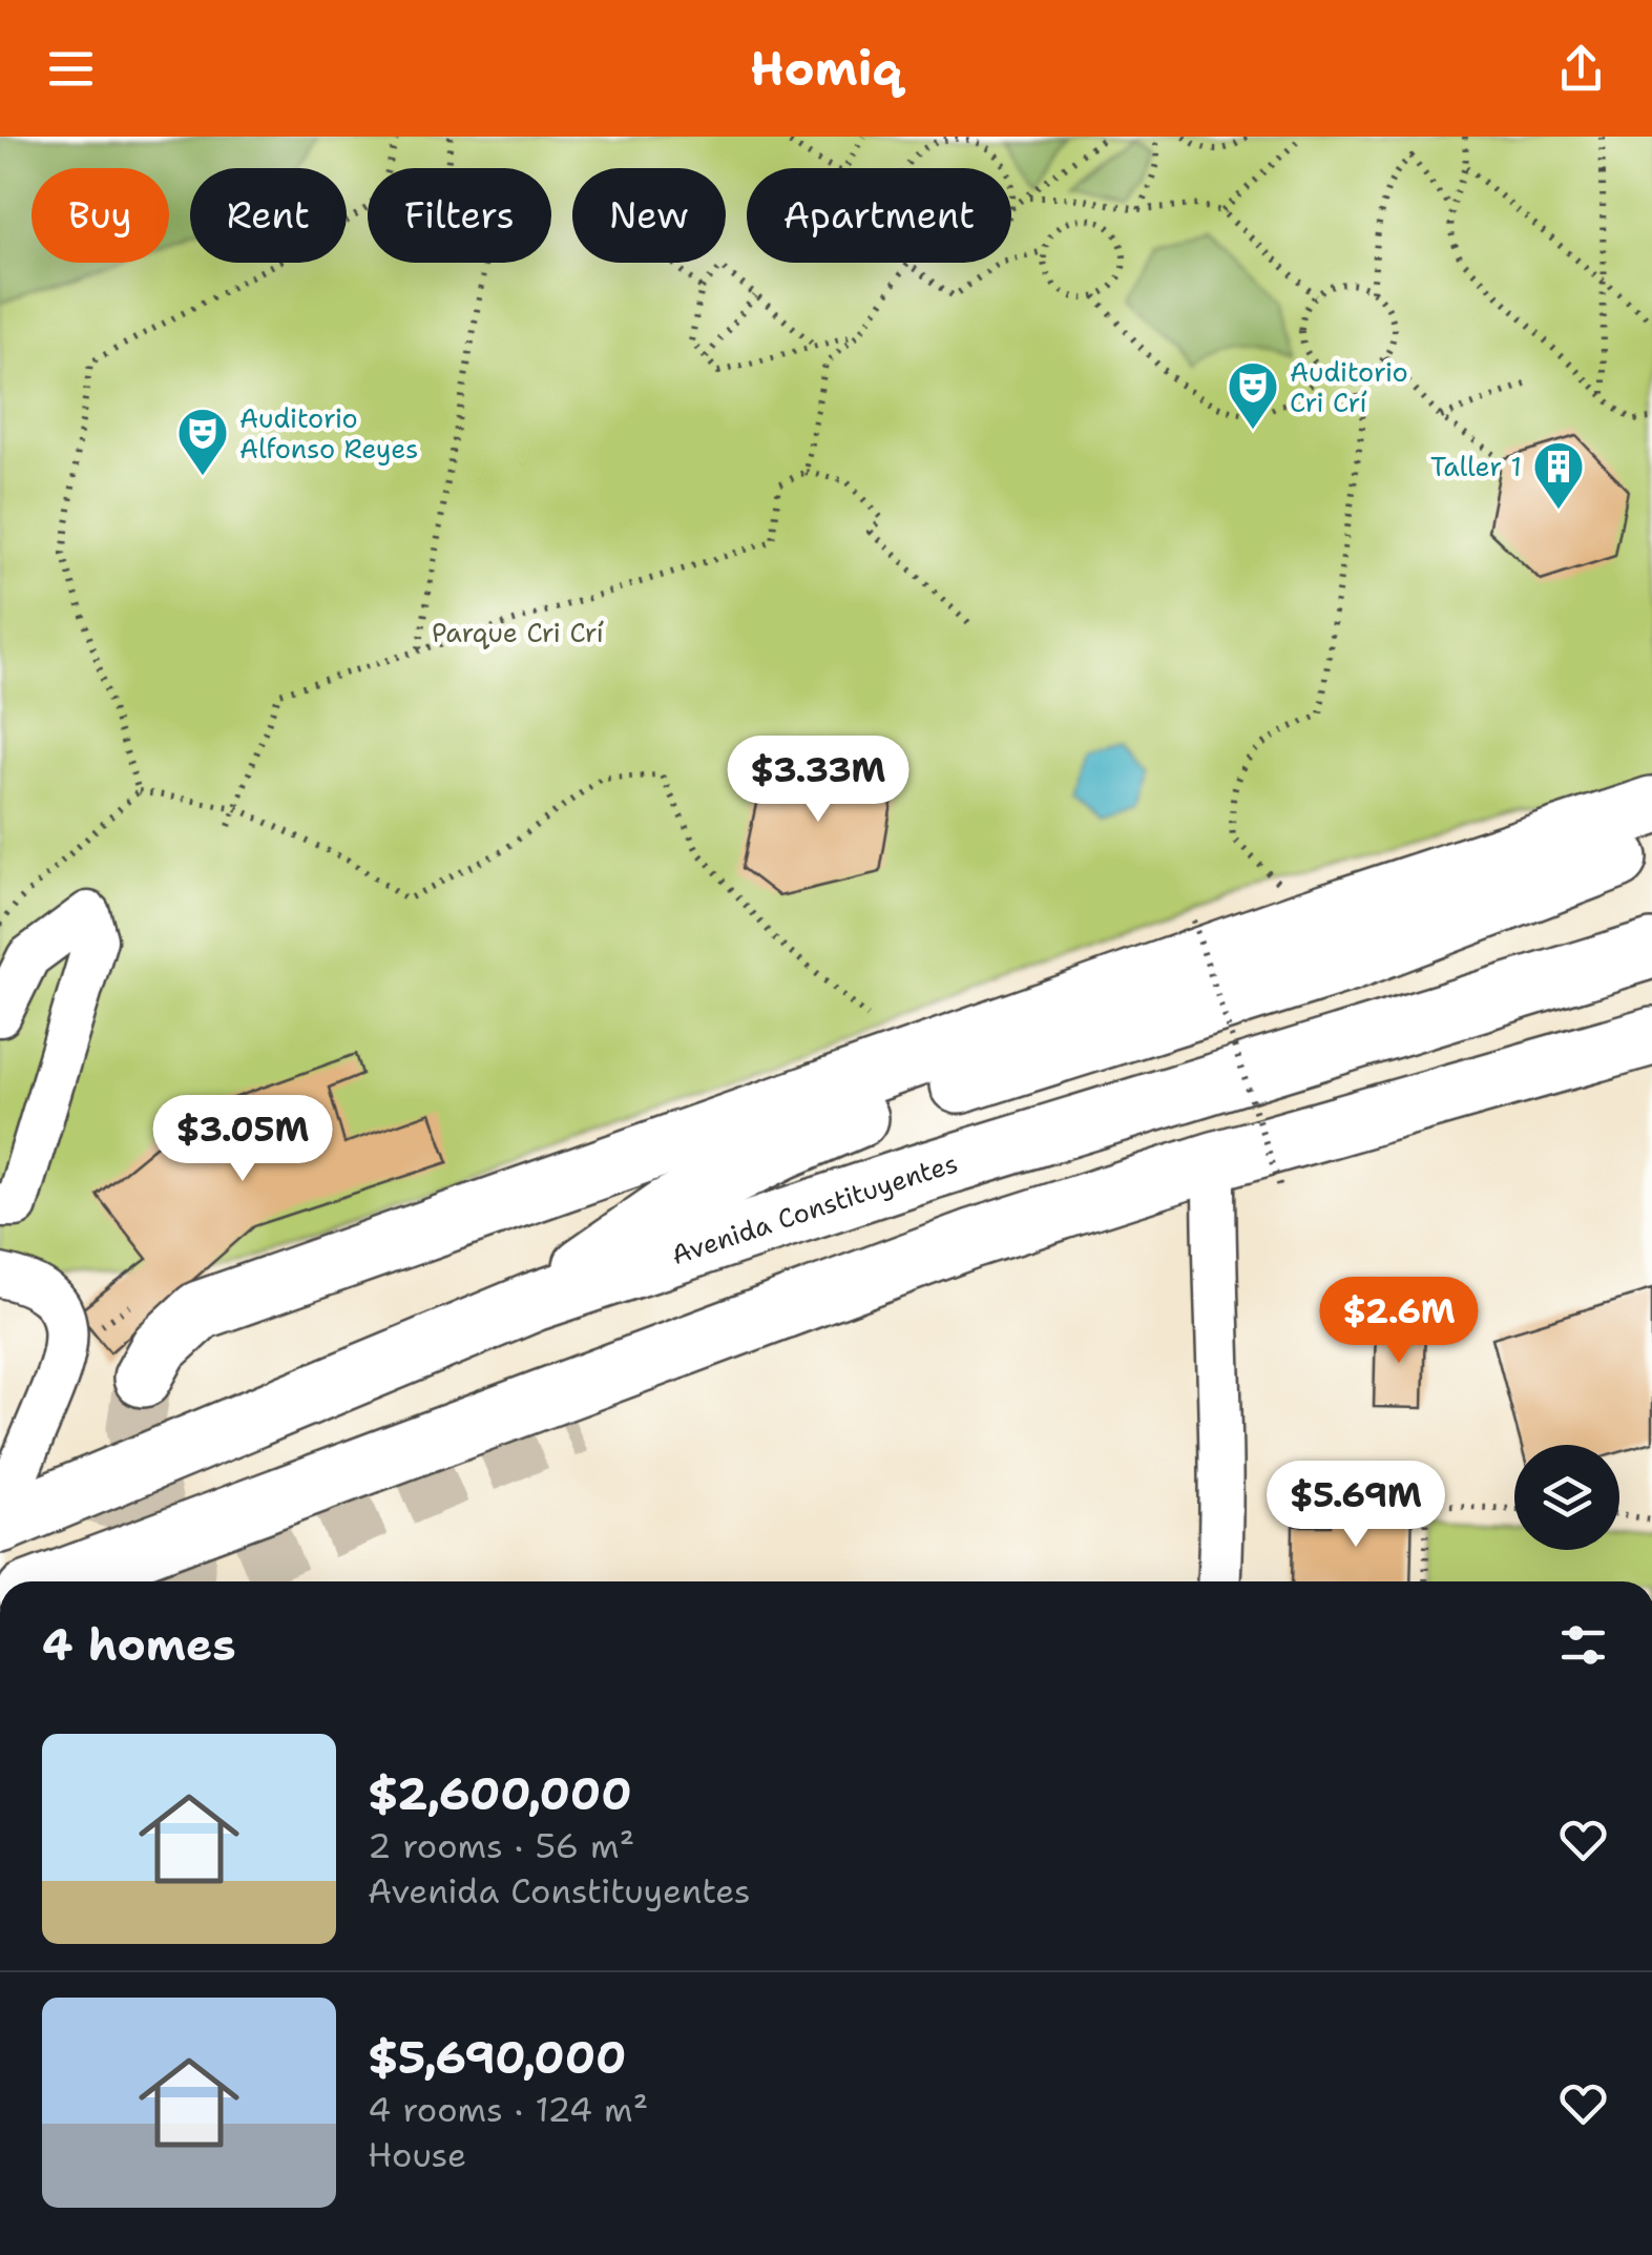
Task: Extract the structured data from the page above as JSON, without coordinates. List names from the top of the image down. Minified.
{"streets":{"highway":["Avenida Constituyentes"]},"parks":["Parque Cri Crí"],"places":{"theatre":["Auditorio Cri Crí","Auditorio Alfonso Reyes"],"building":["Taller 1"]},"page":{"header":"Homiq","chip":["Buy","Rent","Filters","New","Apartment"],"price":["$3.33M","$3.05M","$2.6M","$5.69M"],"heading":"4 homes","list":[{"name":"$2,600,000","note":"2 rooms · 56 m² · Avenida Constituyentes"},{"name":"$5,690,000","note":"4 rooms · 124 m² · House"}]}}
